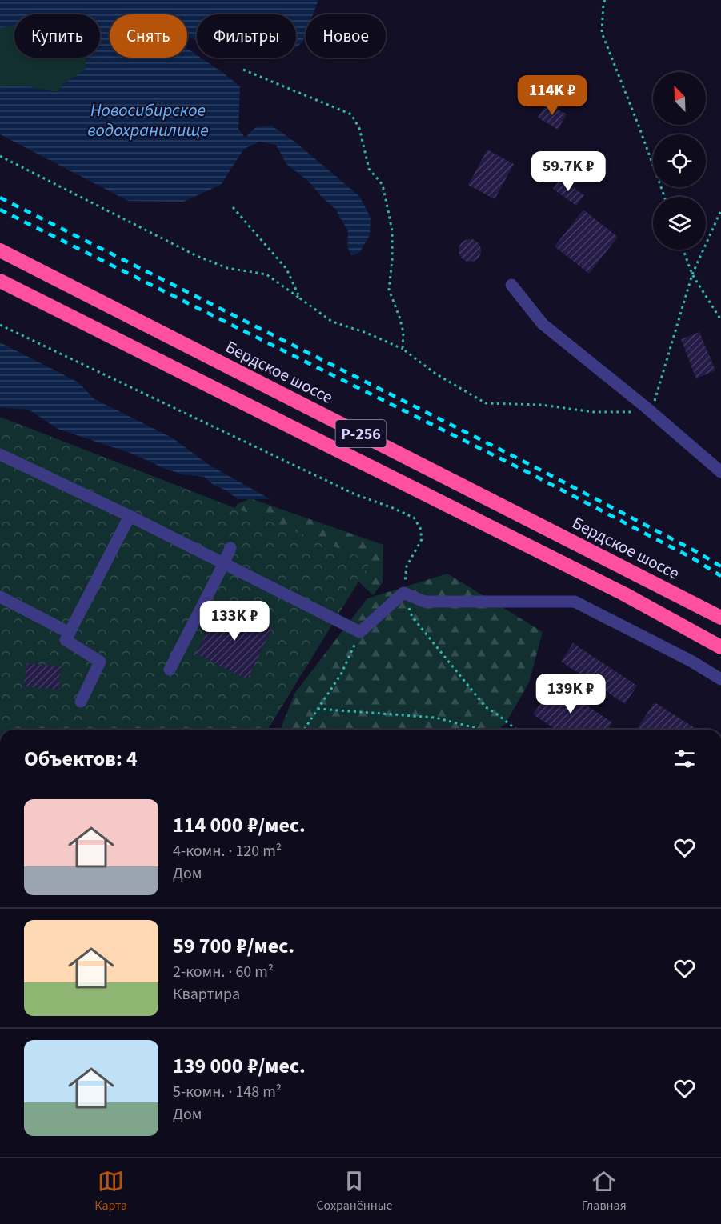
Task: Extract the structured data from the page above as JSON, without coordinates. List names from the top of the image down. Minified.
{"streets":{"highway":["Бердское шоссе","Р-256"]},"water":["Новосибирское водохранилище"],"north":"top left","page":{"chip":["Купить","Снять","Фильтры","Новое"],"price":["114K ₽","59.7K ₽","133K ₽","139K ₽"],"heading":"Объектов: 4","list":[{"name":"114 000 ₽/мес.","note":"4-комн. · 120 m² · Дом"},{"name":"59 700 ₽/мес.","note":"2-комн. · 60 m² · Квартира"},{"name":"139 000 ₽/мес.","note":"5-комн. · 148 m² · Дом"}],"tabs":["Карта","Сохранённые","Главная"]}}
